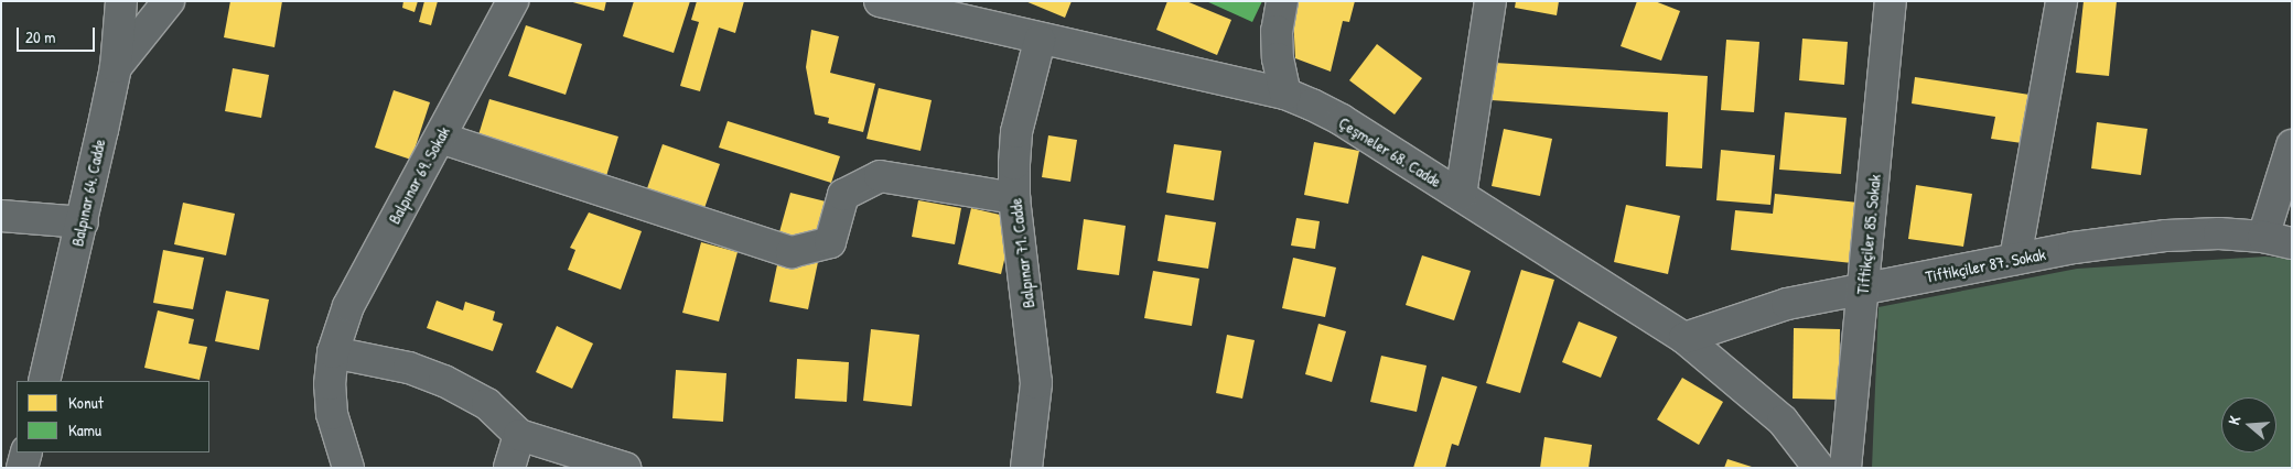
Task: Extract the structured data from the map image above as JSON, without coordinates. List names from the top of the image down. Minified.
{"streets":{"street":["Çeşmeler 68. Cadde","Balpınar 69. Sokak","Balpınar 64. Cadde","Tiftikçiler 85. Sokak","Balpınar 71. Cadde","Tiftikçiler 87. Sokak"]},"crossings":[["Çeşmeler 68. Cadde","Balpınar 71. Cadde"],["Çeşmeler 68. Cadde","Tiftikçiler 87. Sokak"],["Tiftikçiler 85. Sokak","Tiftikçiler 87. Sokak"]],"legend":["Konut","Kamu"],"scale_bar":"20 m","north":"left"}
